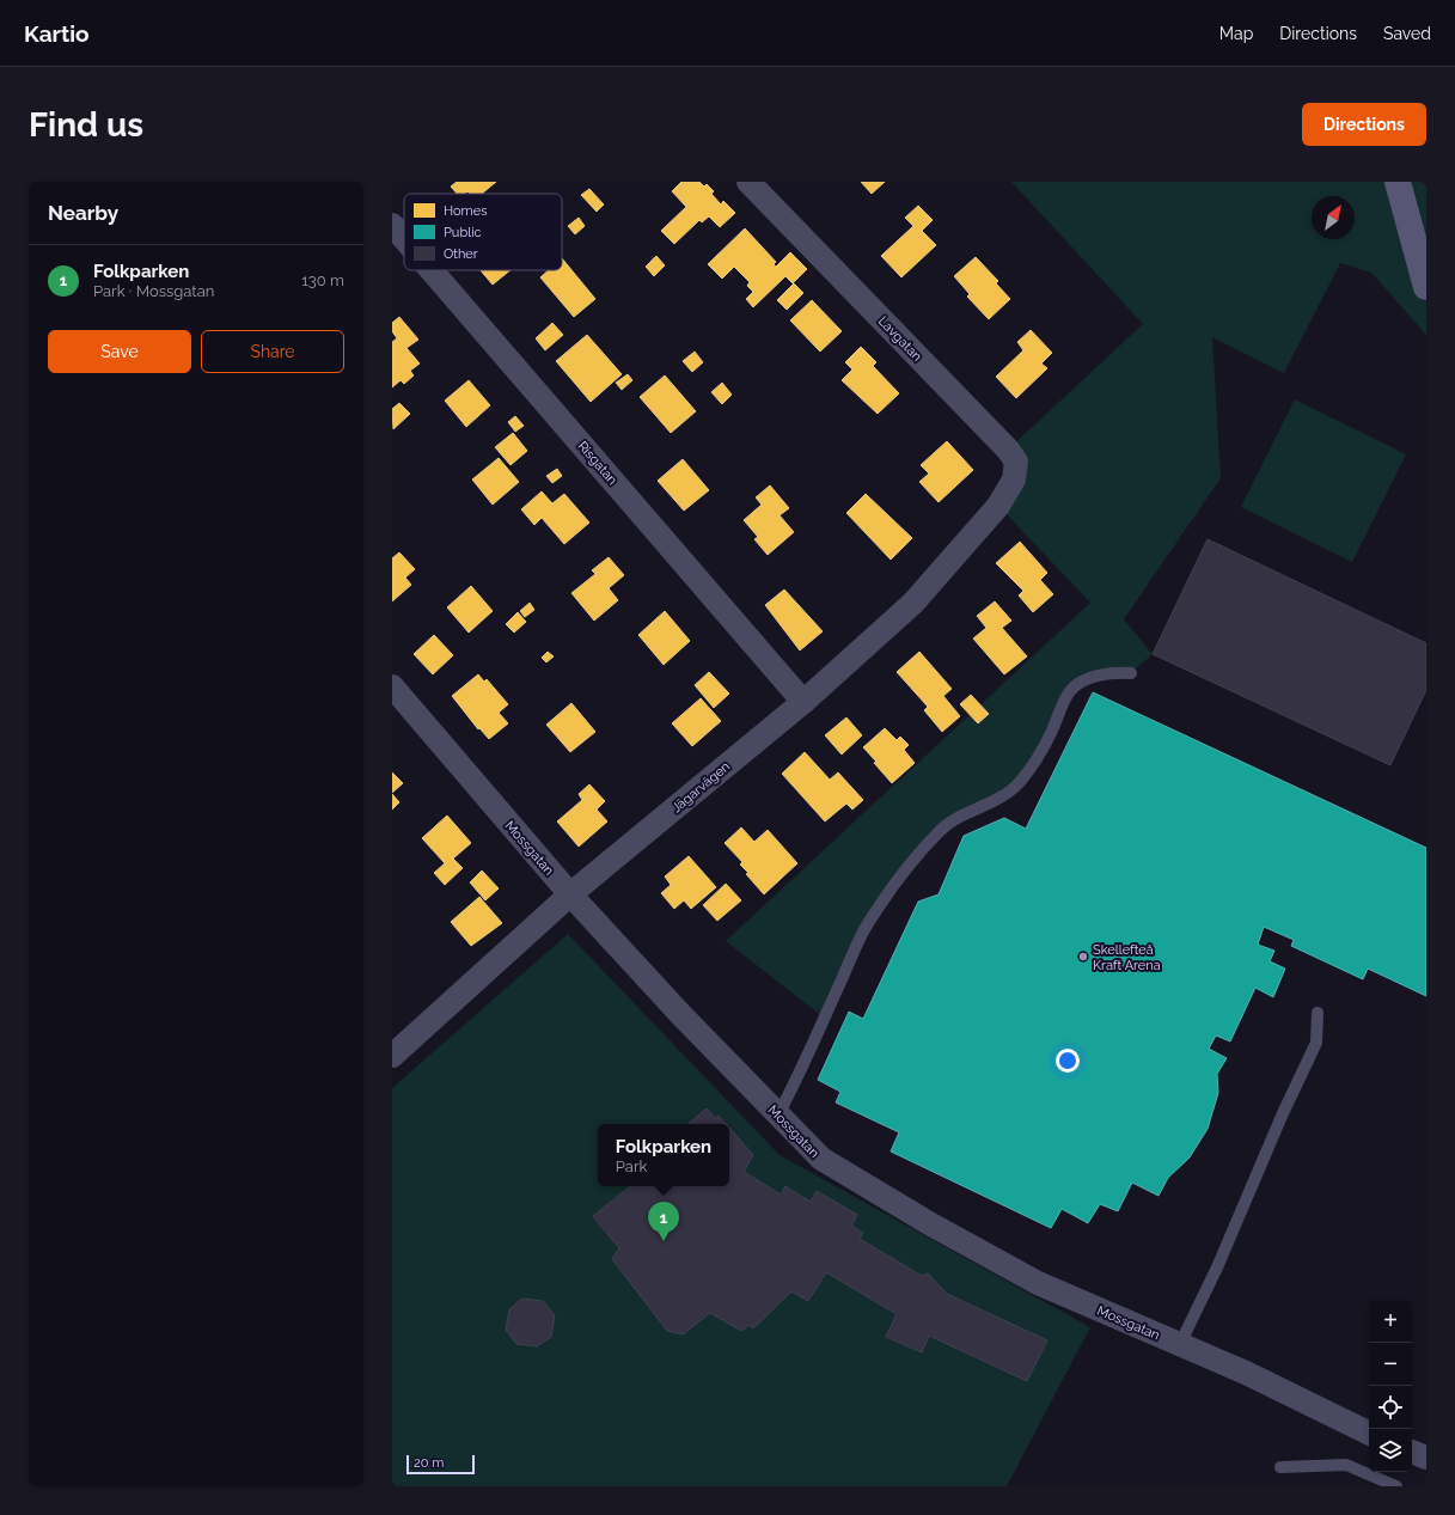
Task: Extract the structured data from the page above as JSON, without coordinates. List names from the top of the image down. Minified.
{"streets":{"street":["Lavgatan","Risgatan","Jägarvägen","Mossgatan"]},"crossings":[["Lavgatan","Jägarvägen"],["Risgatan","Jägarvägen"],["Jägarvägen","Mossgatan"]],"places":["Skellefteå Kraft Arena"],"legend":["Homes","Public","Other"],"scale_bar":"20 m","north":"top right","page":{"header":"Kartio","nav":["Map","Directions","Saved"],"buttons":["Directions",["Save","Share"]],"title":"Find us","heading":"Nearby","list":[{"mark":"1","name":"Folkparken","note":"Park · Mossgatan","value":"130 m"}],"popup":["Folkparken","Park"],"pins":"1","map_buttons":["+","−"],"scale":"20 m"}}
